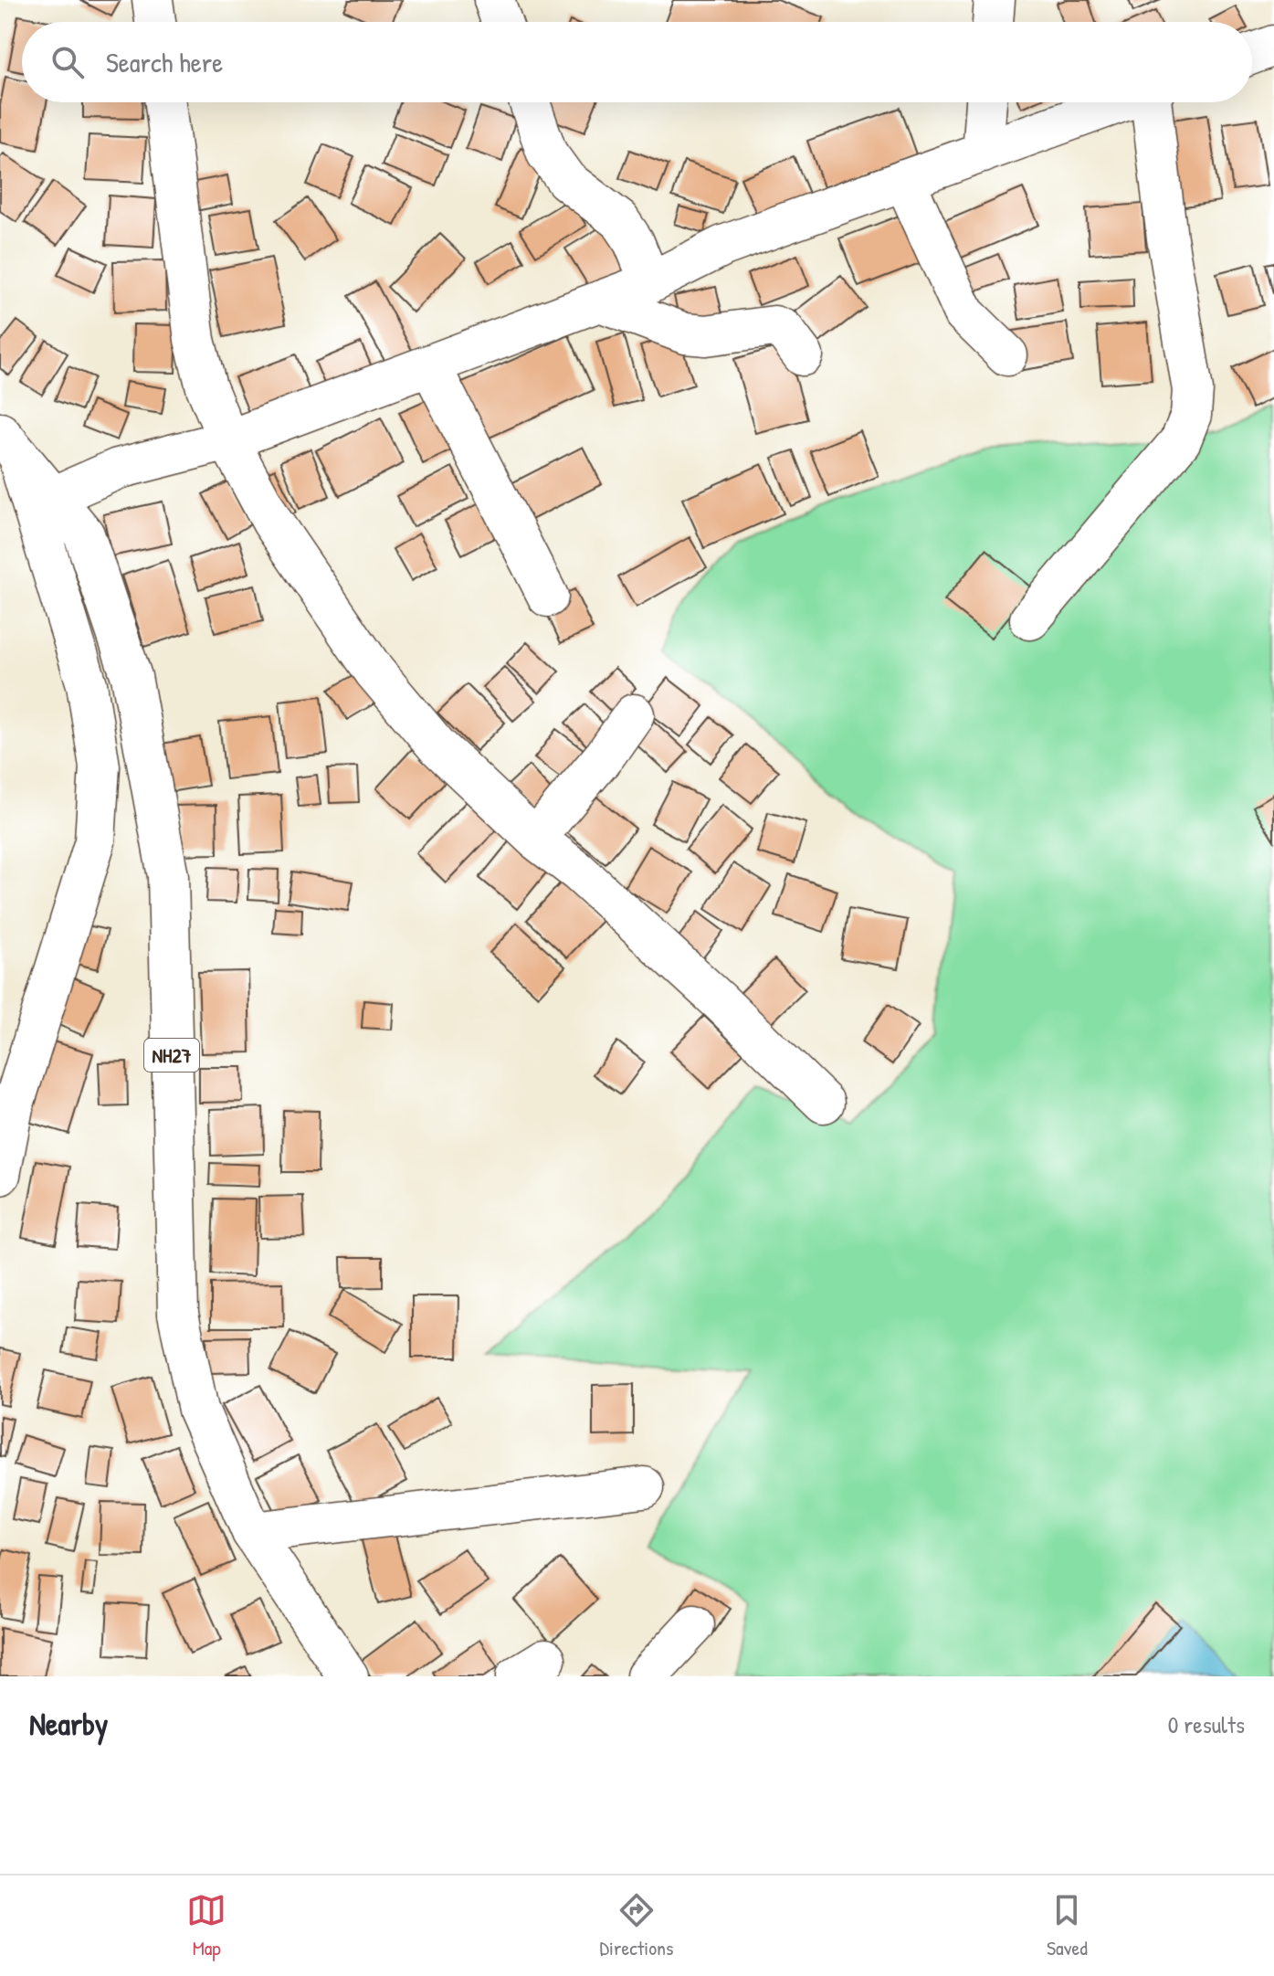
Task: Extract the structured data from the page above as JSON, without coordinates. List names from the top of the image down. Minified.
{"streets":{"main road":["NH27"]},"page":{"search":"Search here","heading":["Nearby","0 results"],"nav":["Map","Directions","Saved"]}}
